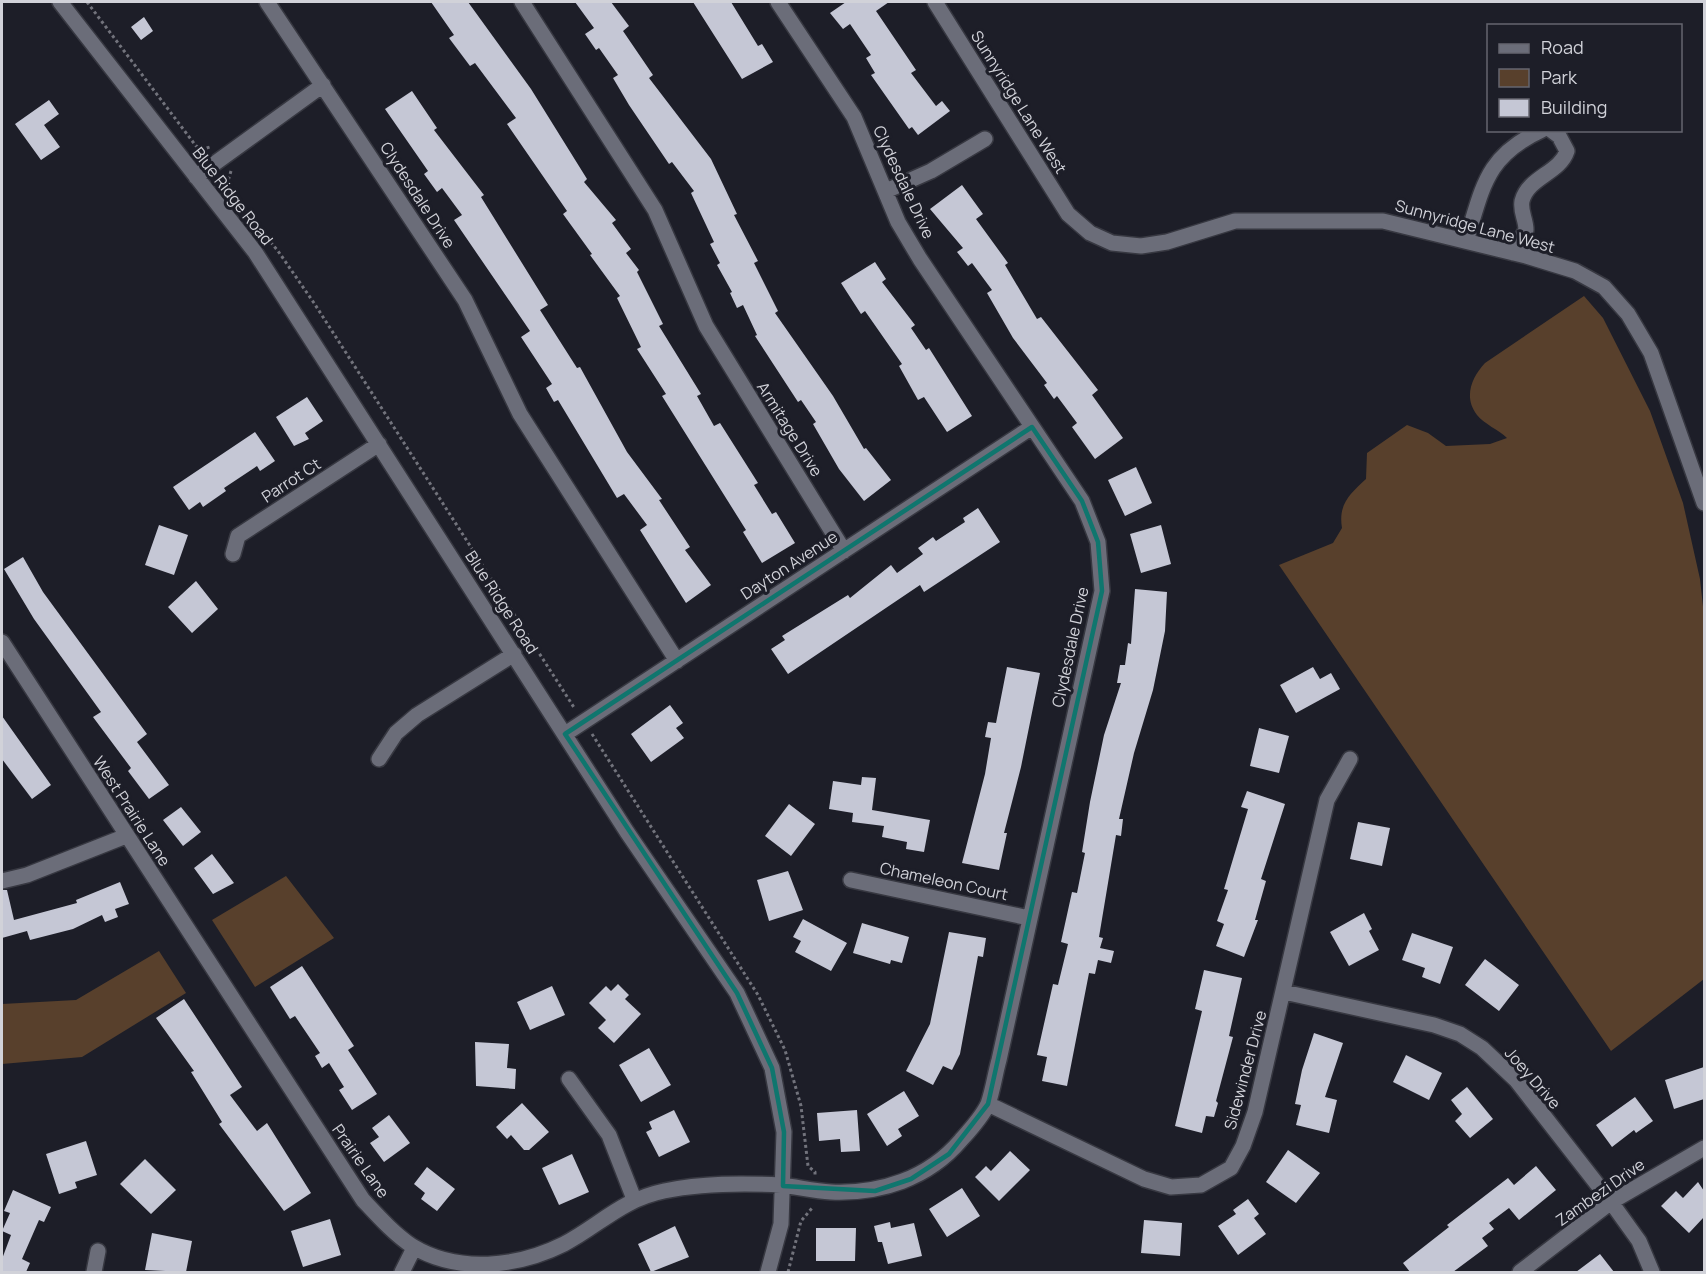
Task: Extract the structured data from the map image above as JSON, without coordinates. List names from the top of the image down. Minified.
{"streets":{"street":["Sunnyridge Lane West","Clydesdale Drive","Blue Ridge Road","Armitage Drive","Parrot Ct","Dayton Avenue","West Prairie Lane","Chameleon Court","Sidewinder Drive","Joey Drive","Prairie Lane","Zambezi Drive"]},"crossings":[["Clydesdale Drive","Blue Ridge Road"],["Clydesdale Drive","Dayton Avenue"],["Clydesdale Drive","Chameleon Court"],["Clydesdale Drive","Sidewinder Drive"],["Clydesdale Drive","Prairie Lane"],["Blue Ridge Road","Parrot Ct"],["Blue Ridge Road","Dayton Avenue"],["Blue Ridge Road","Prairie Lane"],["Armitage Drive","Dayton Avenue"],["West Prairie Lane","Prairie Lane"],["Sidewinder Drive","Joey Drive"],["Joey Drive","Zambezi Drive"]],"legend":["Road","Park","Building"]}
